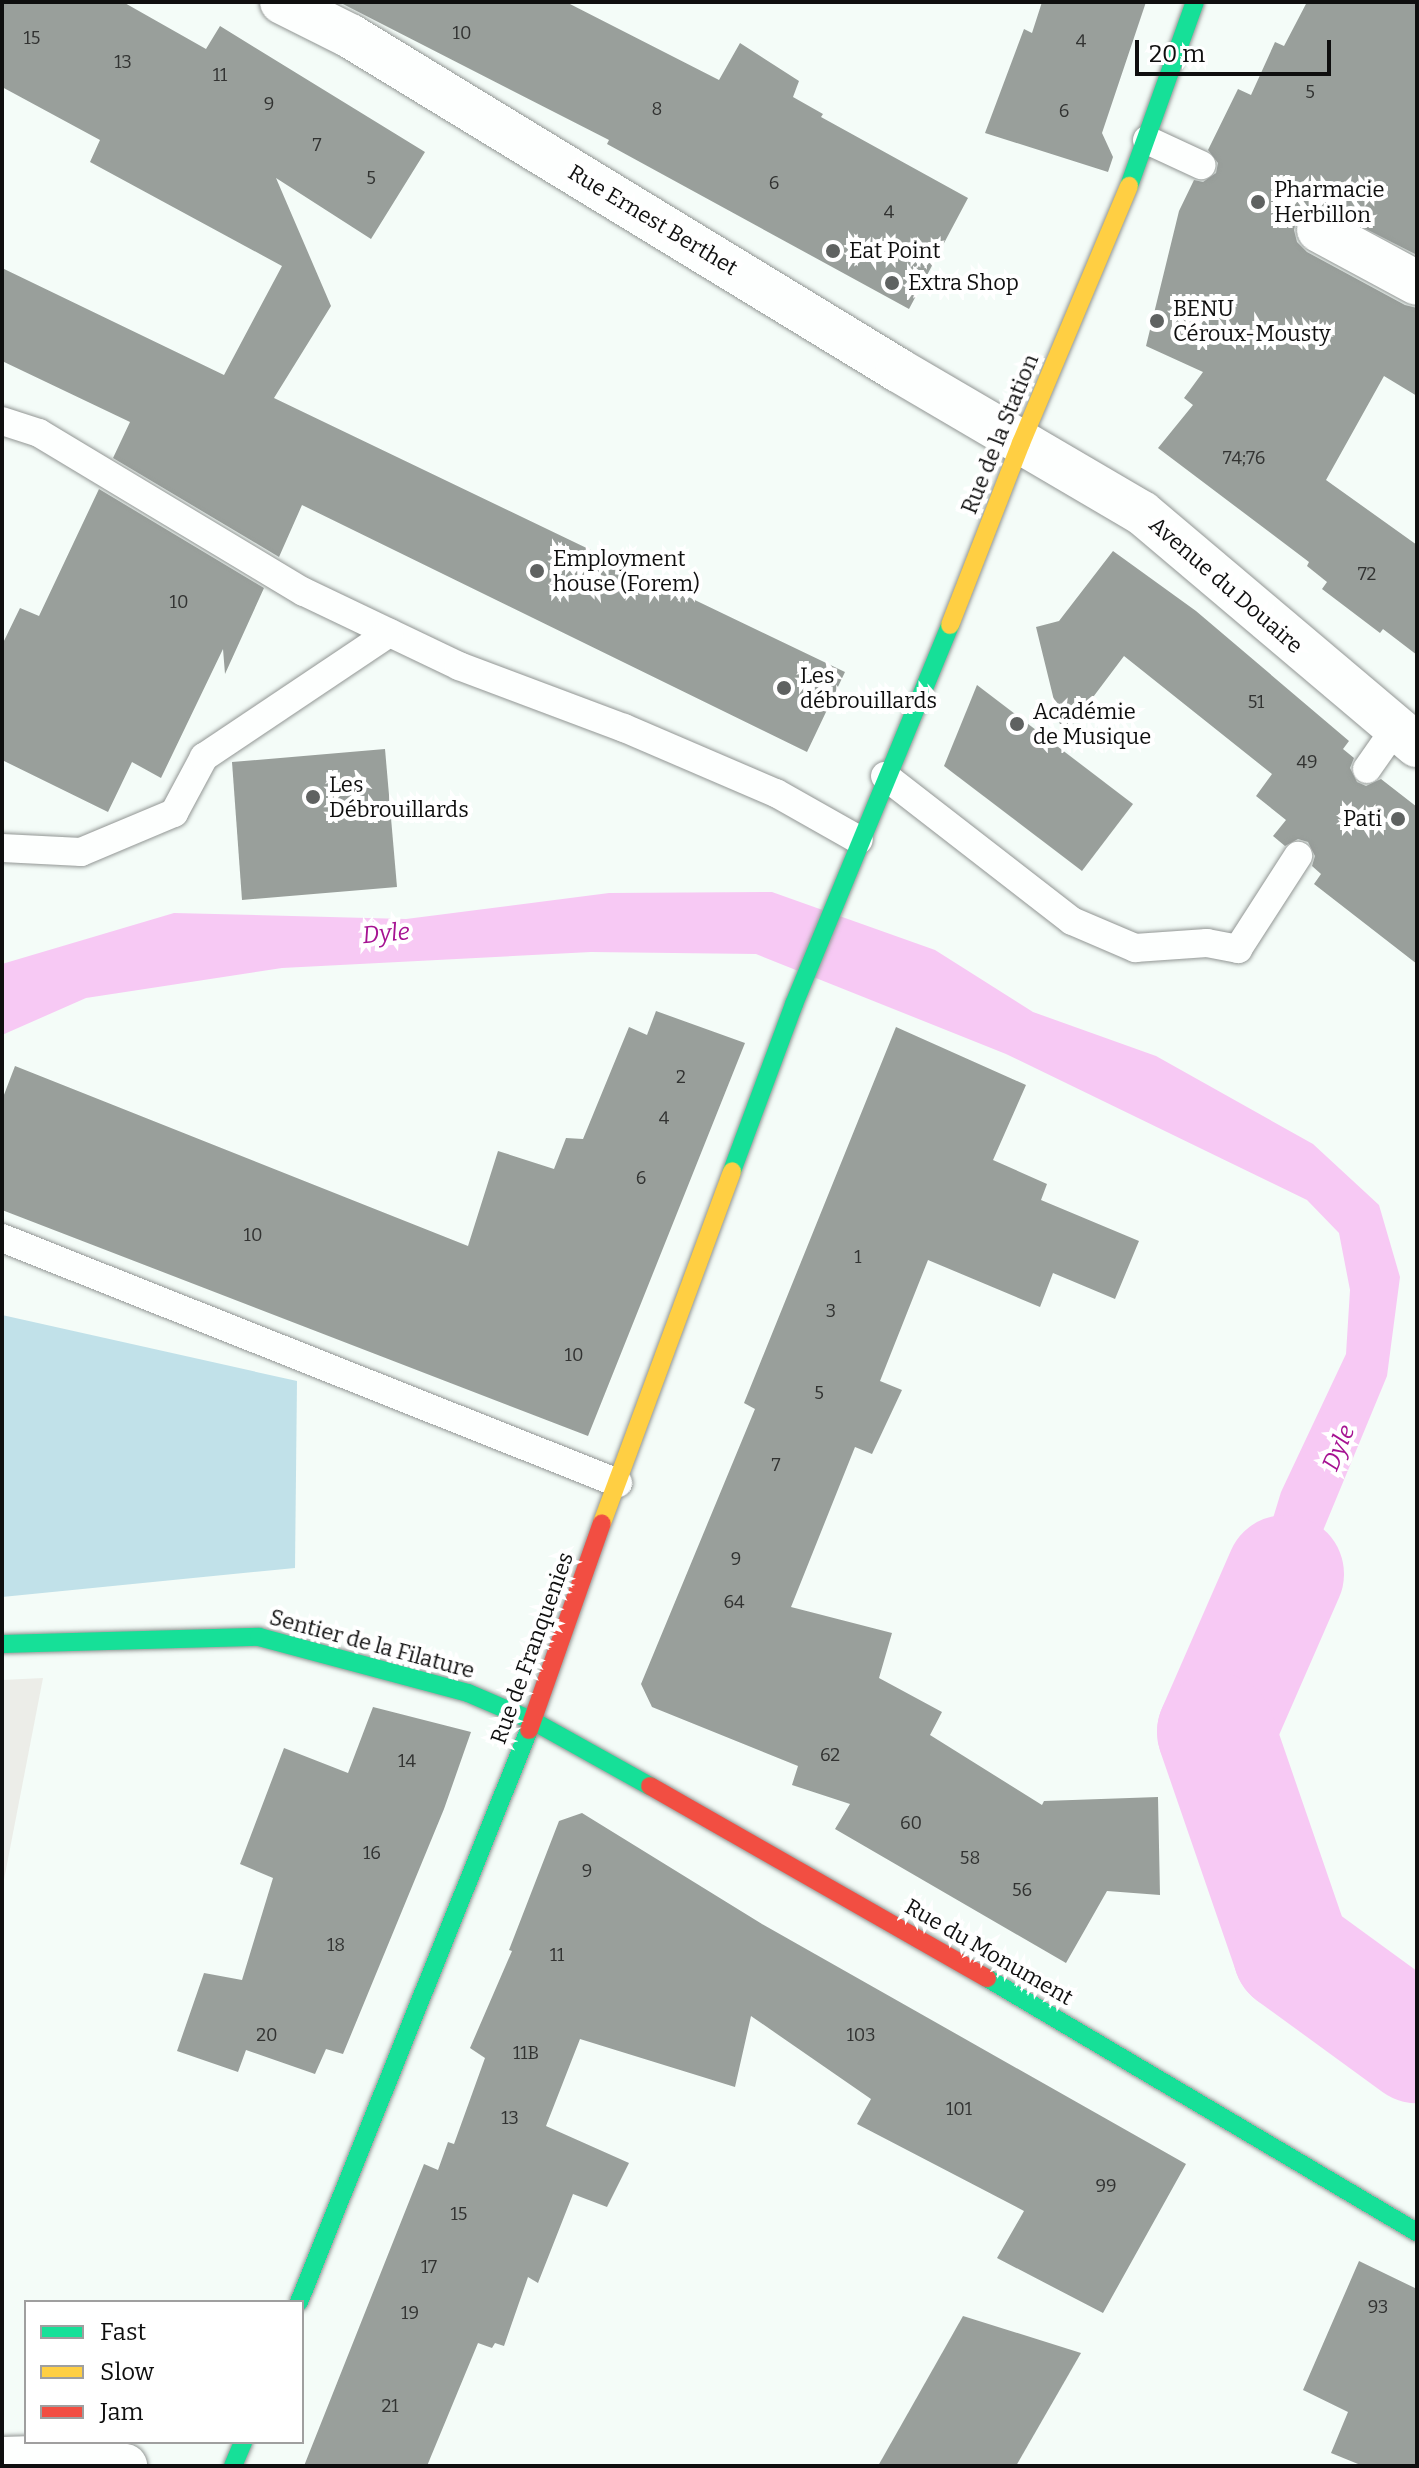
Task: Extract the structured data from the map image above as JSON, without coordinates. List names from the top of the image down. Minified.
{"streets":{"street":["Rue Ernest Berthet","Rue de la Station","Avenue du Douaire","Sentier de la Filature","Rue de Franquenies","Rue du Monument"]},"crossings":[["Rue Ernest Berthet","Rue de la Station"],["Rue Ernest Berthet","Avenue du Douaire"],["Rue de la Station","Avenue du Douaire"],["Rue de la Station","Rue de Franquenies"],["Sentier de la Filature","Rue de Franquenies"],["Sentier de la Filature","Rue du Monument"],["Rue de Franquenies","Rue du Monument"]],"water":["Dyle"],"places":["Pharmacie Herbillon","Eat Point","Extra Shop","BENU Céroux-Mousty","Employment house (Forem)","Les débrouillards","Académie de Musique","Les Débrouillards","Pati"],"house_numbers":["10","15","4","13","11","5","9","8","6","7","5","6","4","74;76","72","10","51","49","2","4","6","10","1","3","10","5","7","9","64","62","14","60","16","58","9","56","18","11","20","103","11B","101","13","99","15","17","93","19","21"],"legend":["Fast","Slow","Jam"],"scale_bar":"20 m"}
